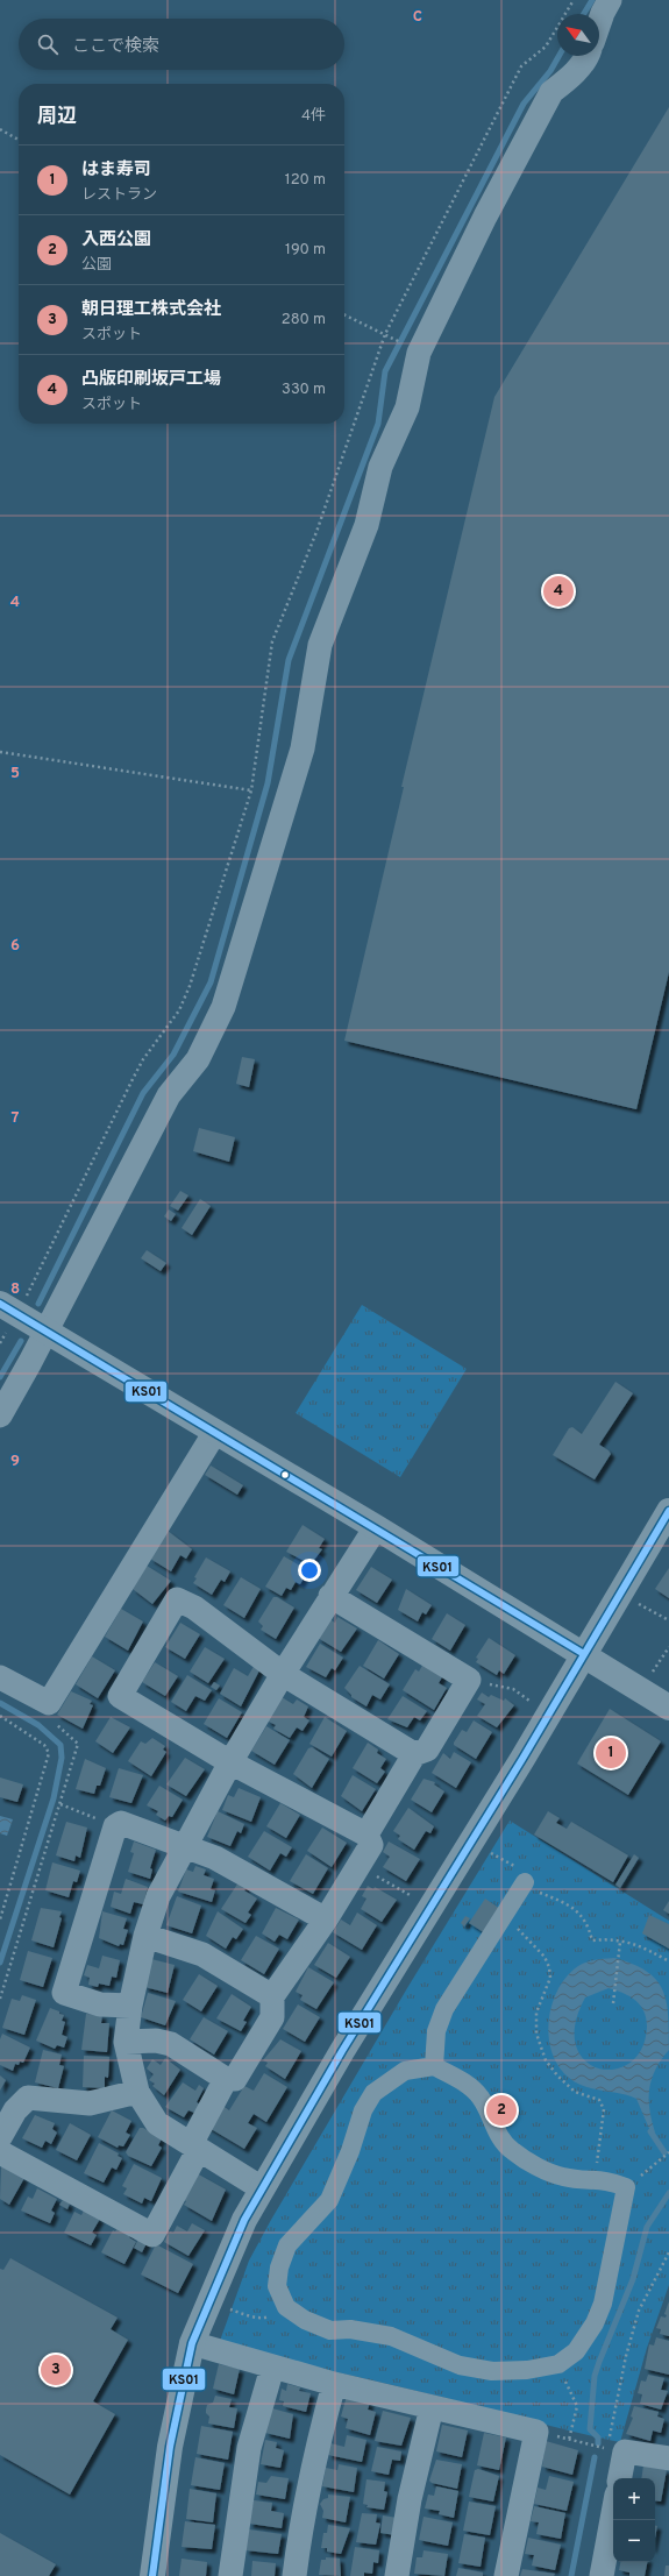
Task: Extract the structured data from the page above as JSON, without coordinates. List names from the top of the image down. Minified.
{"lines":["transit line KS01"],"north":"top left","page":{"search":"ここで検索","heading":["周辺","4件"],"list":[{"mark":"1","name":"はま寿司","note":"レストラン","value":"120 m"},{"mark":"2","name":"入西公園","note":"公園","value":"190 m"},{"mark":"3","name":"朝日理工株式会社","note":"スポット","value":"280 m"},{"mark":"4","name":"凸版印刷坂戸工場","note":"スポット","value":"330 m"}],"pins":["4","1","2","3"],"map_buttons":["+","−"]},"grid":{"columns":["C"],"rows":["4","5","6","7","8","9"]}}
